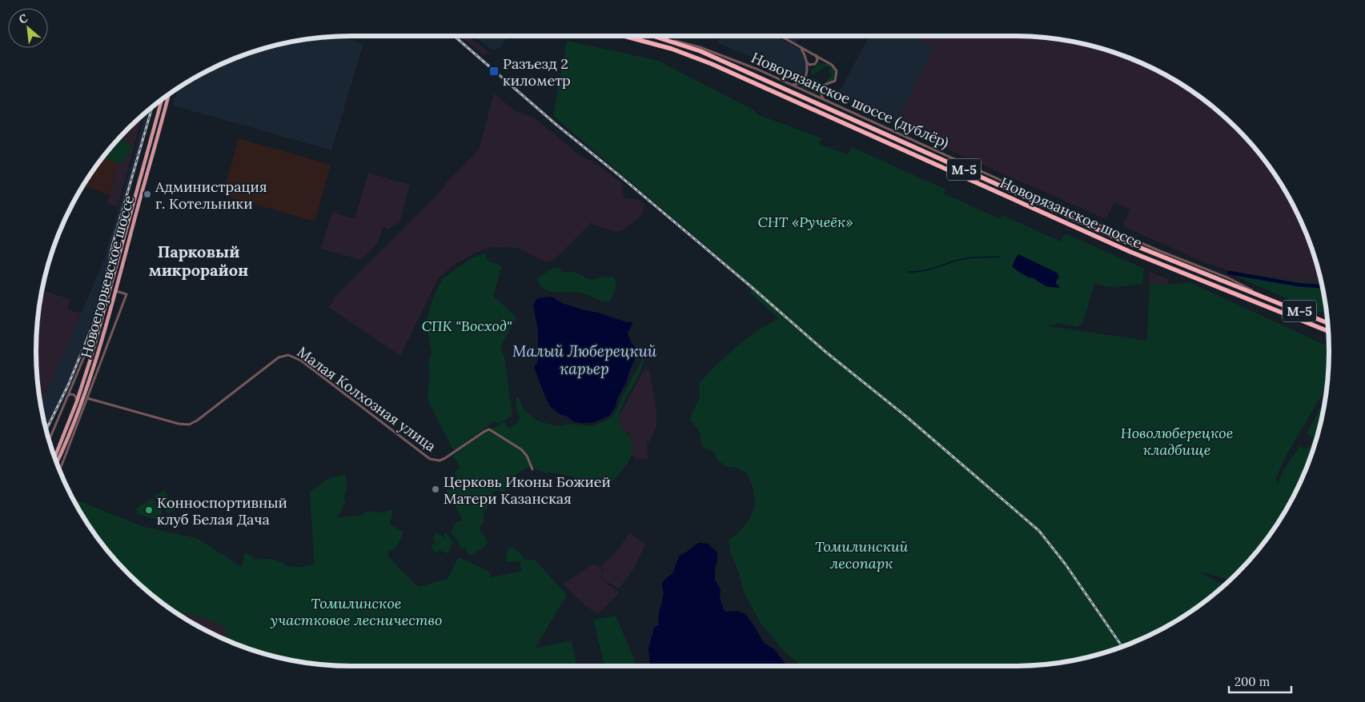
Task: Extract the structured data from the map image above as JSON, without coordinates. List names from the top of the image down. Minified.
{"streets":{"highway":["М-5","Новорязанское шоссе"],"main road":["Новоегорьевское шоссе"],"street":["Новорязанское шоссе (дублёр)","Малая Колхозная улица"]},"crossings":[["Новорязанское шоссе (дублёр)","Новорязанское шоссе"]],"districts":["Парковый микрорайон"],"water":["Малый Люберецкий карьер"],"parks":["СНТ «Ручеёк»","СПК \"Восход\"","Новолюберецкое кладбище","Томилинский лесопарк","Томилинское участковое лесничество"],"places":{"transit":["Разъезд 2 километр"],"other":["Администрация г. Котельники","Церковь Иконы Божией Матери Казанская","Конноспортивный клуб Белая Дача"]},"scale_bar":"200 m","north":"top left"}
